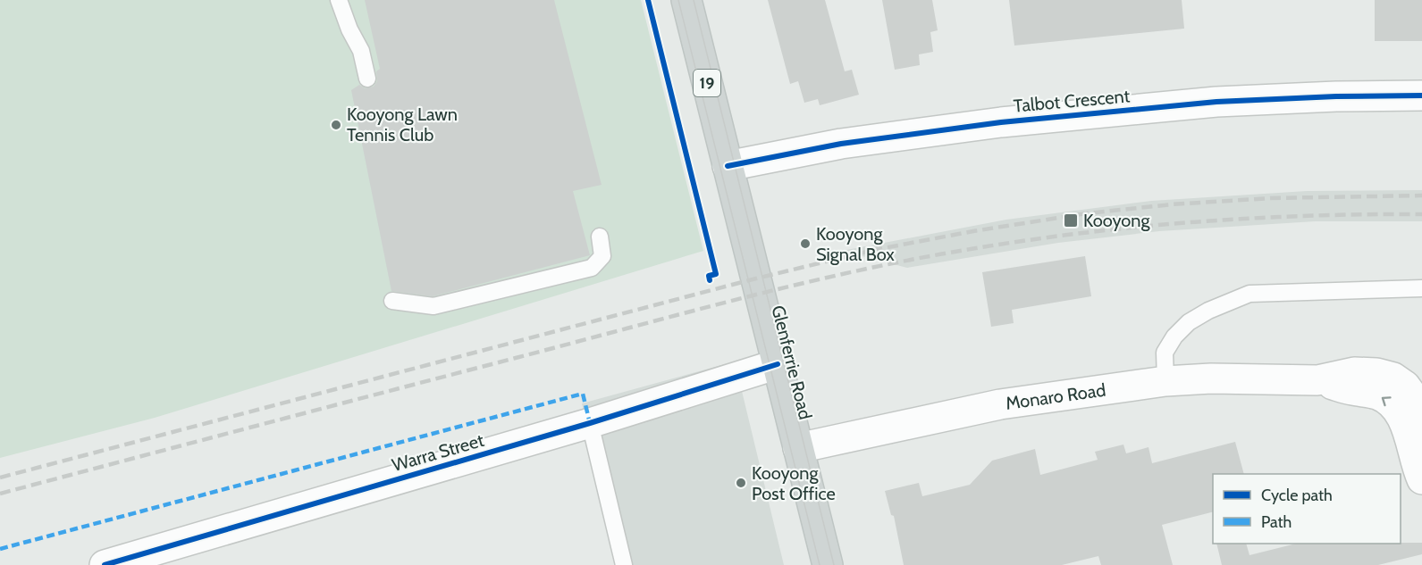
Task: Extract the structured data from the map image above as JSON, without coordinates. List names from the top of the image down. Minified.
{"streets":{"main road":["19","Glenferrie Road"],"street":["Talbot Crescent","Monaro Road","Warra Street"]},"crossings":[["Talbot Crescent","Glenferrie Road"],["Glenferrie Road","Monaro Road"],["Glenferrie Road","Warra Street"]],"places":{"other":["Kooyong Lawn Tennis Club","Kooyong Signal Box","Kooyong Post Office"],"transit":["Kooyong"]},"legend":["Cycle path","Path"]}
